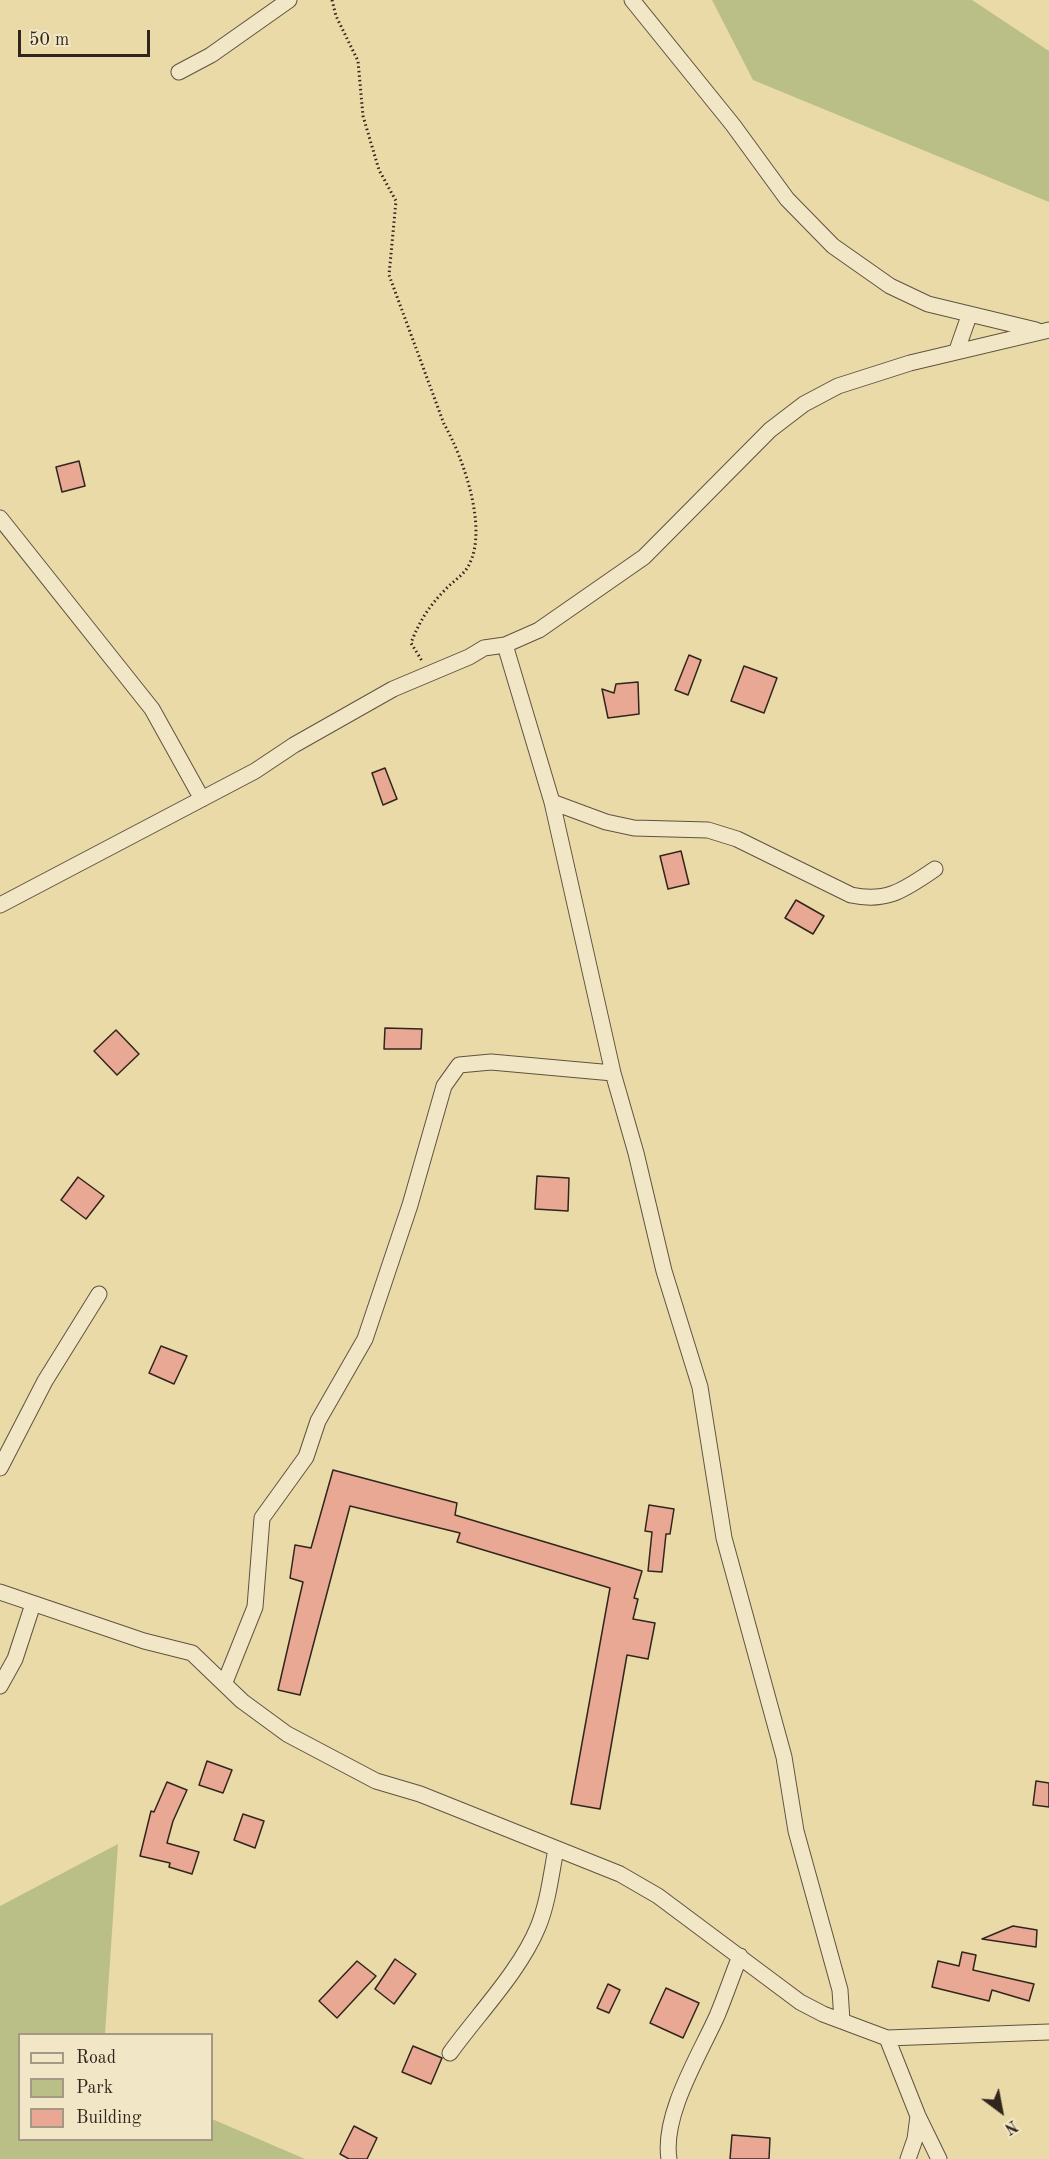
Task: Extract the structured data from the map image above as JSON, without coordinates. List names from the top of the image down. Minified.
{"legend":["Road","Park","Building"],"scale_bar":"50 m","north":"bottom right"}
